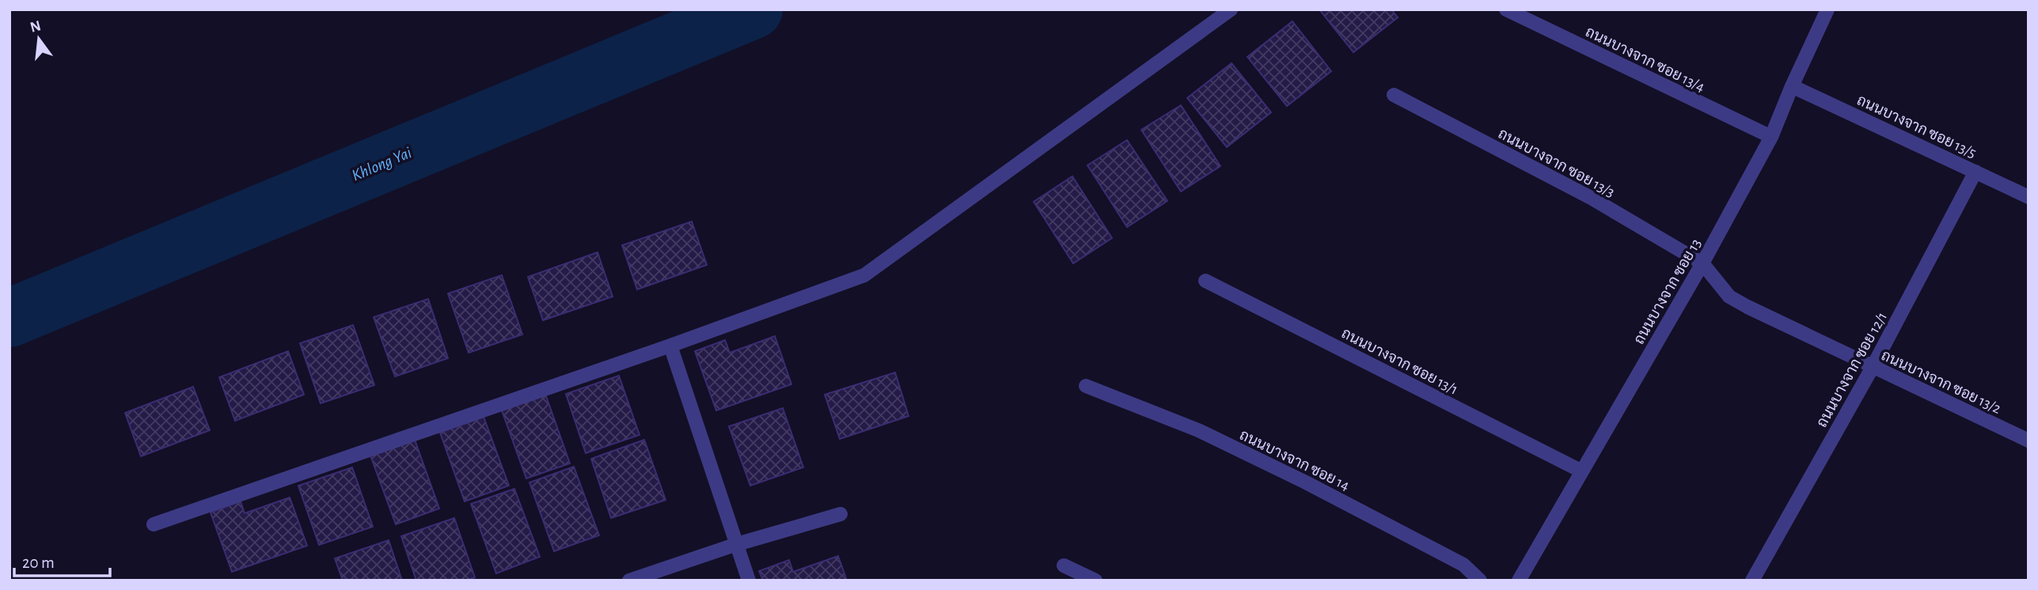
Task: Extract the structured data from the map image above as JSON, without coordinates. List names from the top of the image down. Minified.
{"streets":{"street":["ถนนบางจาก ซอย 13/4","ถนนบางจาก ซอย 13/5","ถนนบางจาก ซอย 13/3","ถนนบางจาก ซอย 13","ถนนบางจาก ซอย 13/1","ถนนบางจาก ซอย 12/1","ถนนบางจาก ซอย 13/2","ถนนบางจาก ซอย 14"]},"crossings":[["ถนนบางจาก ซอย 13/4","ถนนบางจาก ซอย 13"],["ถนนบางจาก ซอย 13/5","ถนนบางจาก ซอย 13"],["ถนนบางจาก ซอย 13/5","ถนนบางจาก ซอย 12/1"],["ถนนบางจาก ซอย 13/3","ถนนบางจาก ซอย 13"],["ถนนบางจาก ซอย 13/3","ถนนบางจาก ซอย 13/2"],["ถนนบางจาก ซอย 13","ถนนบางจาก ซอย 13/1"],["ถนนบางจาก ซอย 13","ถนนบางจาก ซอย 13/2"],["ถนนบางจาก ซอย 12/1","ถนนบางจาก ซอย 13/2"]],"water":["Khlong Yai"],"scale_bar":"20 m","north":"top"}
